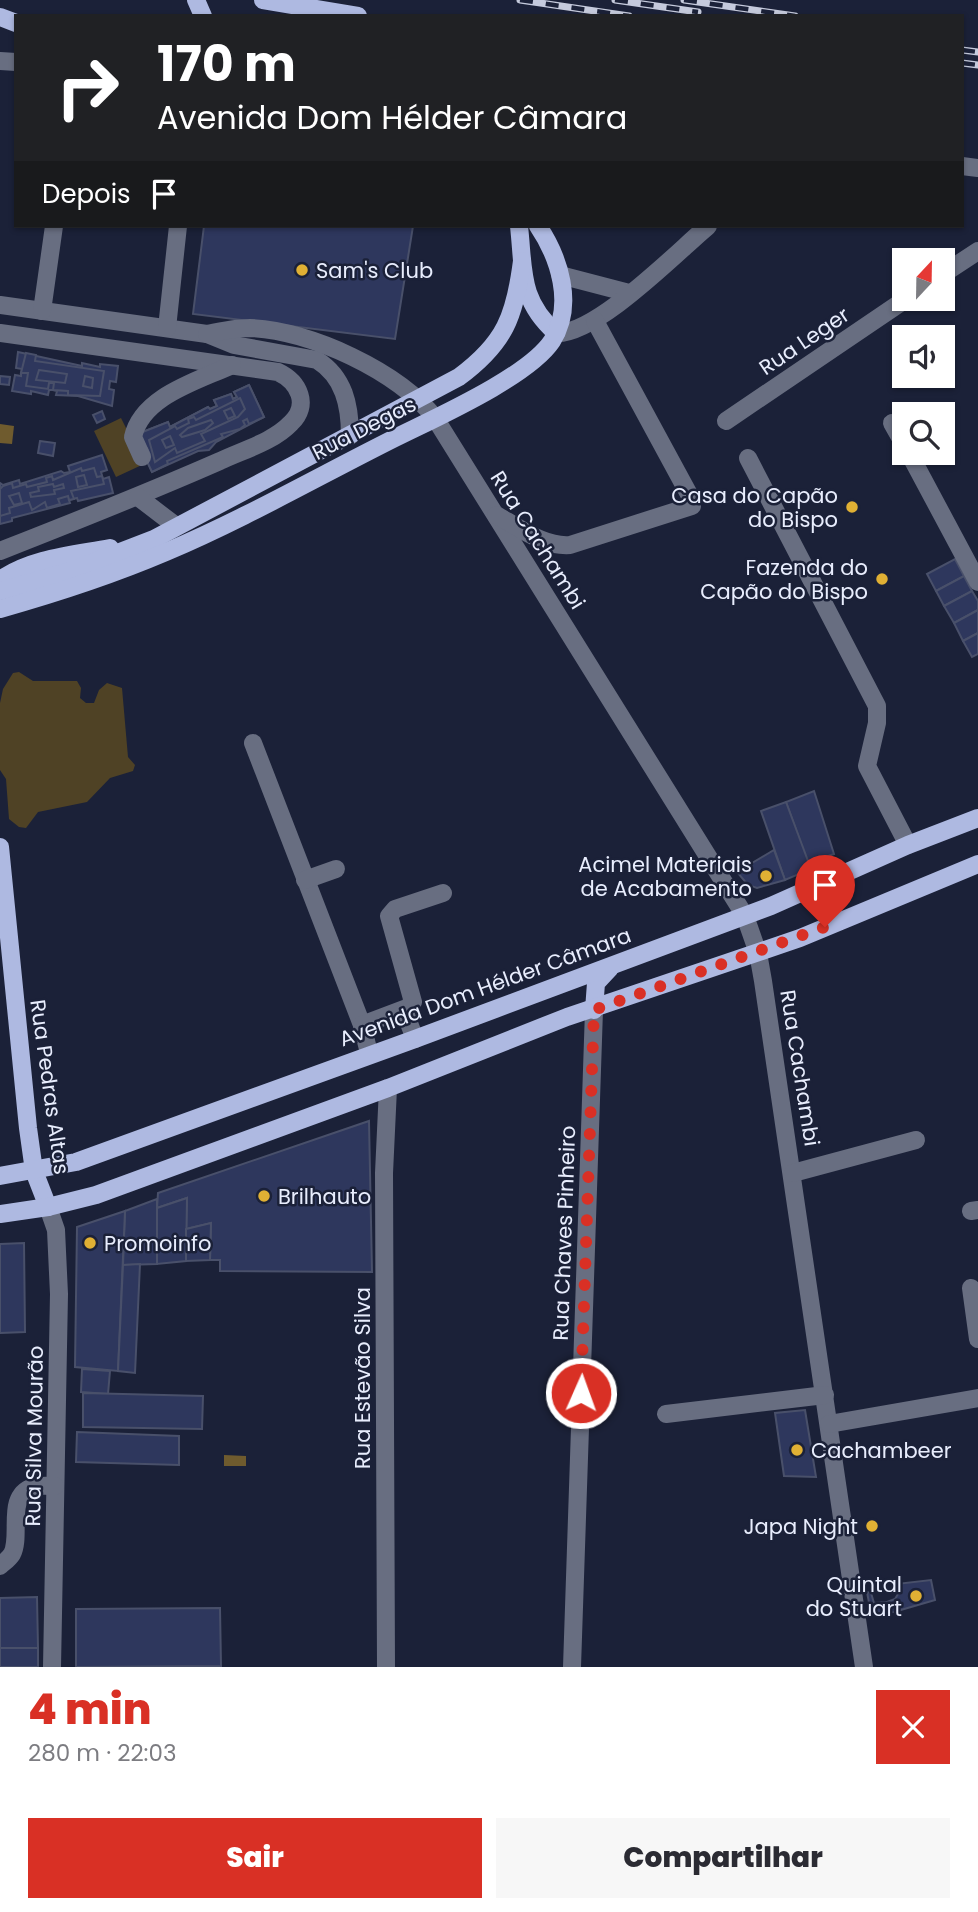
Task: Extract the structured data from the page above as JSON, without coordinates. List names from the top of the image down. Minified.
{"streets":{"main road":["Rua Degas","Avenida Dom Hélder Câmara","Rua Pedras Altas"],"street":["Rua Leger","Rua Cachambi","Rua Chaves Pinheiro","Rua Estevão Silva","Rua Silva Mourão"]},"crossings":[["Rua Degas","Rua Cachambi"],["Rua Cachambi","Avenida Dom Hélder Câmara"],["Avenida Dom Hélder Câmara","Rua Pedras Altas"],["Rua Pedras Altas","Rua Silva Mourão"]],"places":["Sam's Club","Casa do Capão do Bispo","Fazenda do Capão do Bispo","Acimel Materiais de Acabamento","Brilhauto","Promoinfo","Cachambeer","Japa Night","Quintal do Stuart"],"north":"top","page":{"turn":["170 m","Avenida Dom Hélder Câmara"],"then":"Depois","heading":["4 min","280 m · 22:03"],"buttons":["Sair","Compartilhar"]}}
